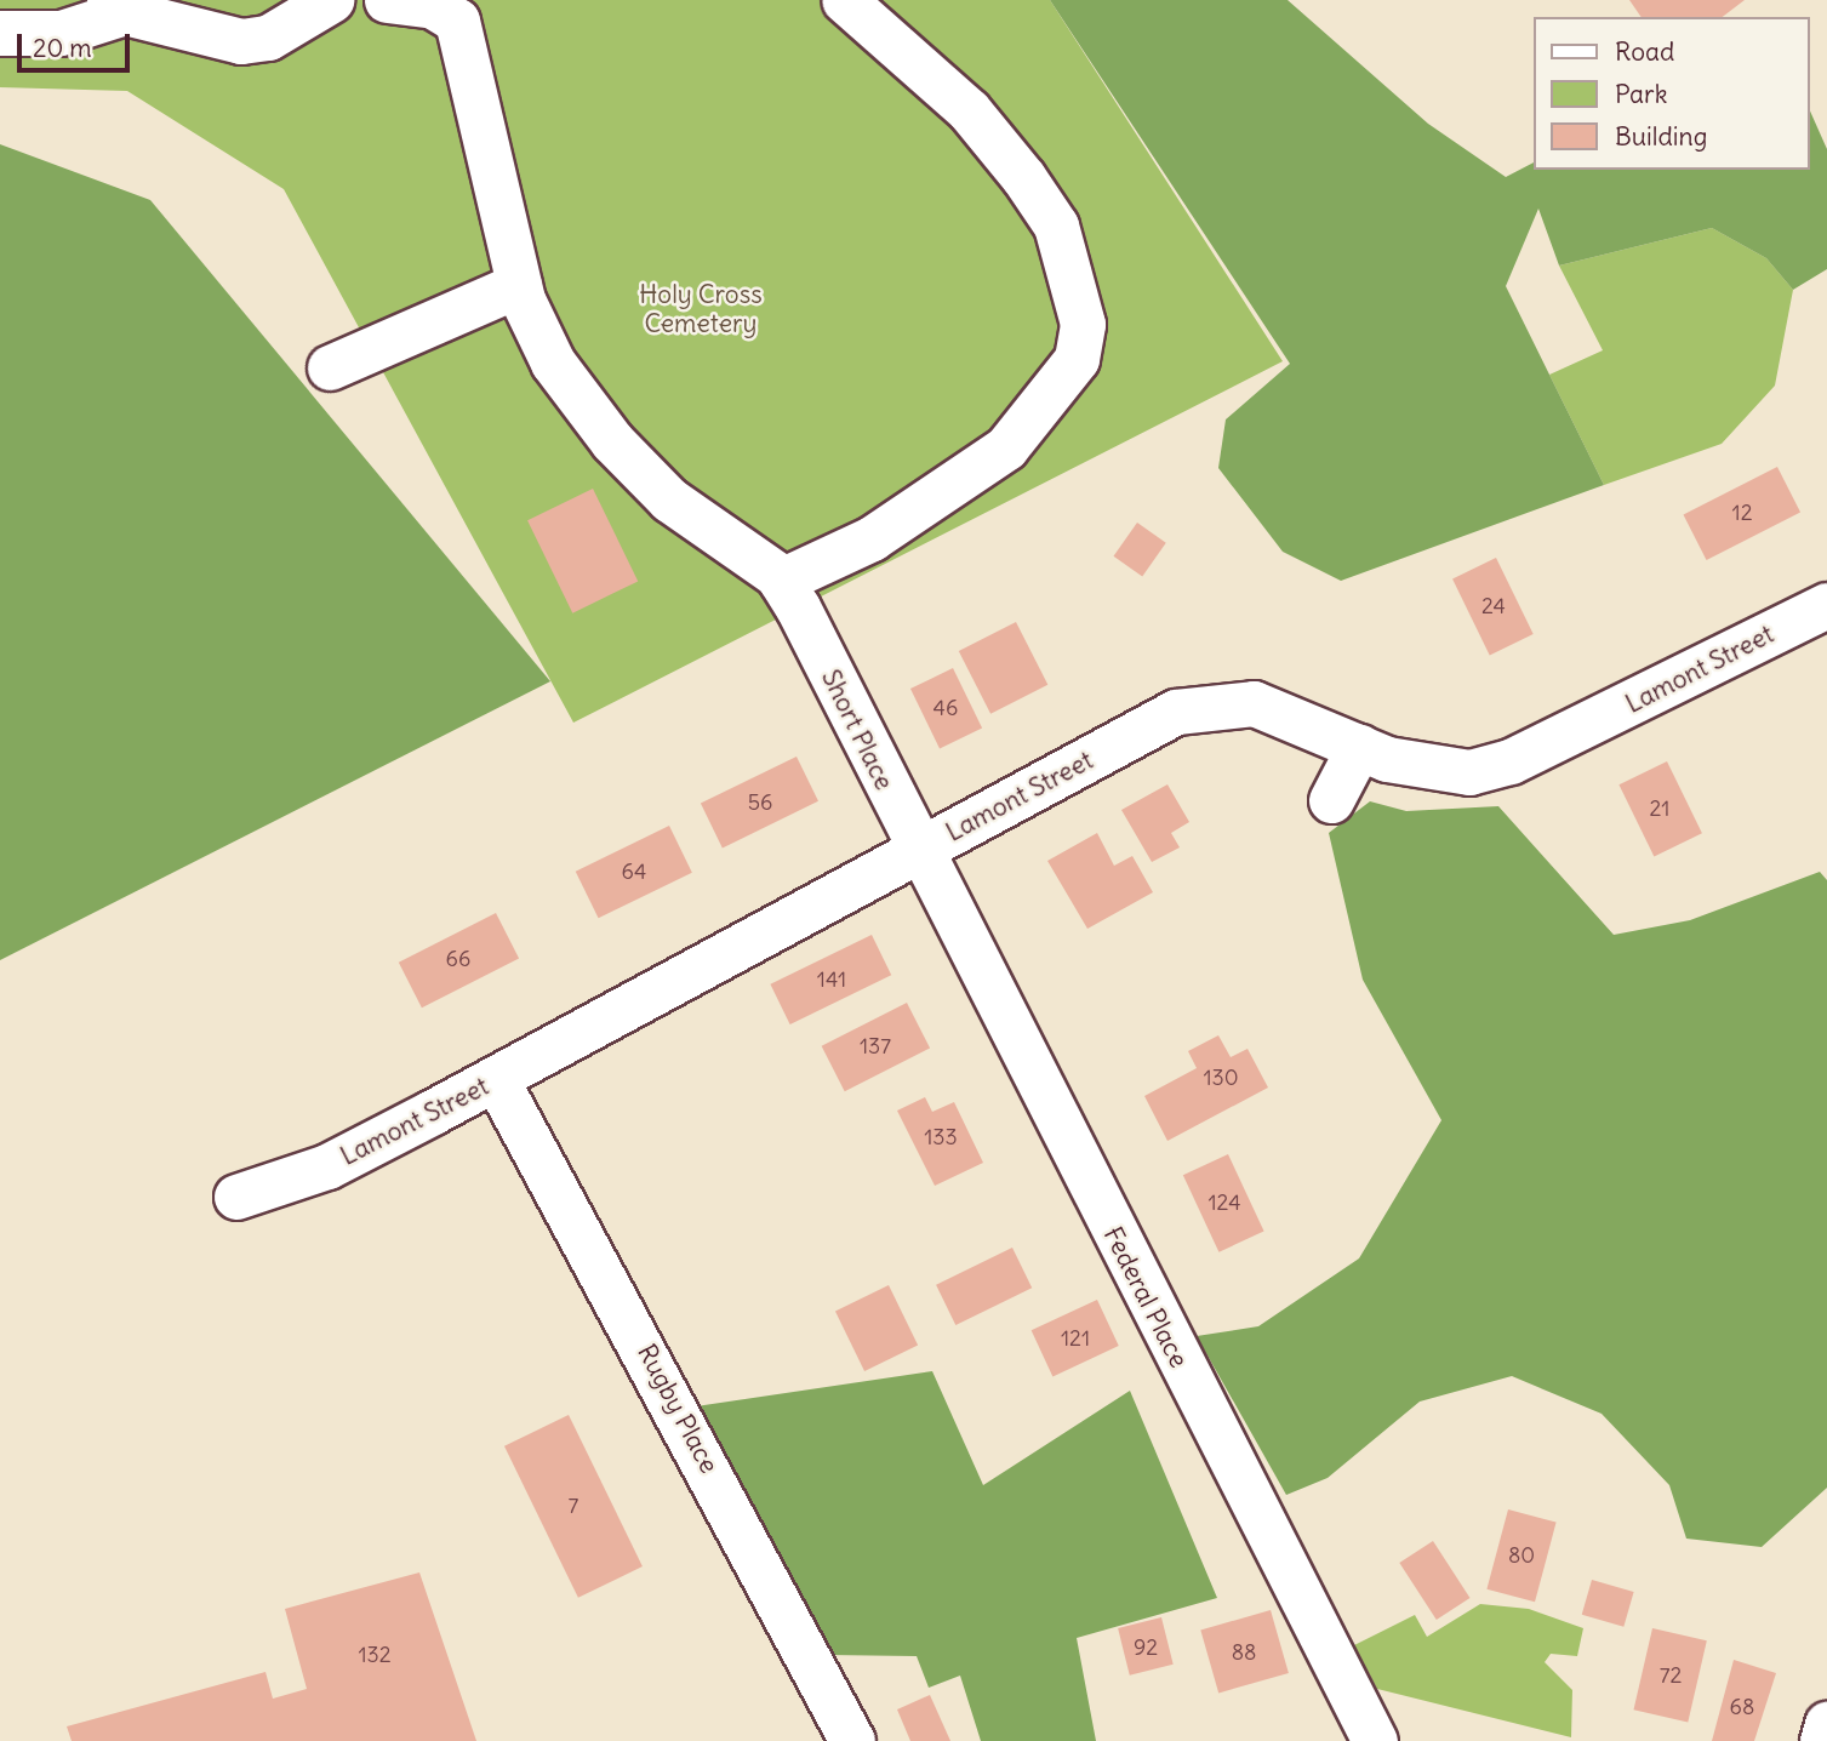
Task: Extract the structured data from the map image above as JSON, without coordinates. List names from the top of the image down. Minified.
{"streets":{"street":["Lamont Street","Short Place","Federal Place","Rugby Place"]},"crossings":[["Lamont Street","Short Place"],["Lamont Street","Federal Place"],["Lamont Street","Rugby Place"],["Short Place","Federal Place"]],"parks":["Holy Cross Cemetery"],"house_numbers":["12","24","46","56","21","64","66","141","137","130","133","124","121","7","80","92","88","132","72","68"],"legend":["Road","Park","Building"],"scale_bar":"20 m"}
